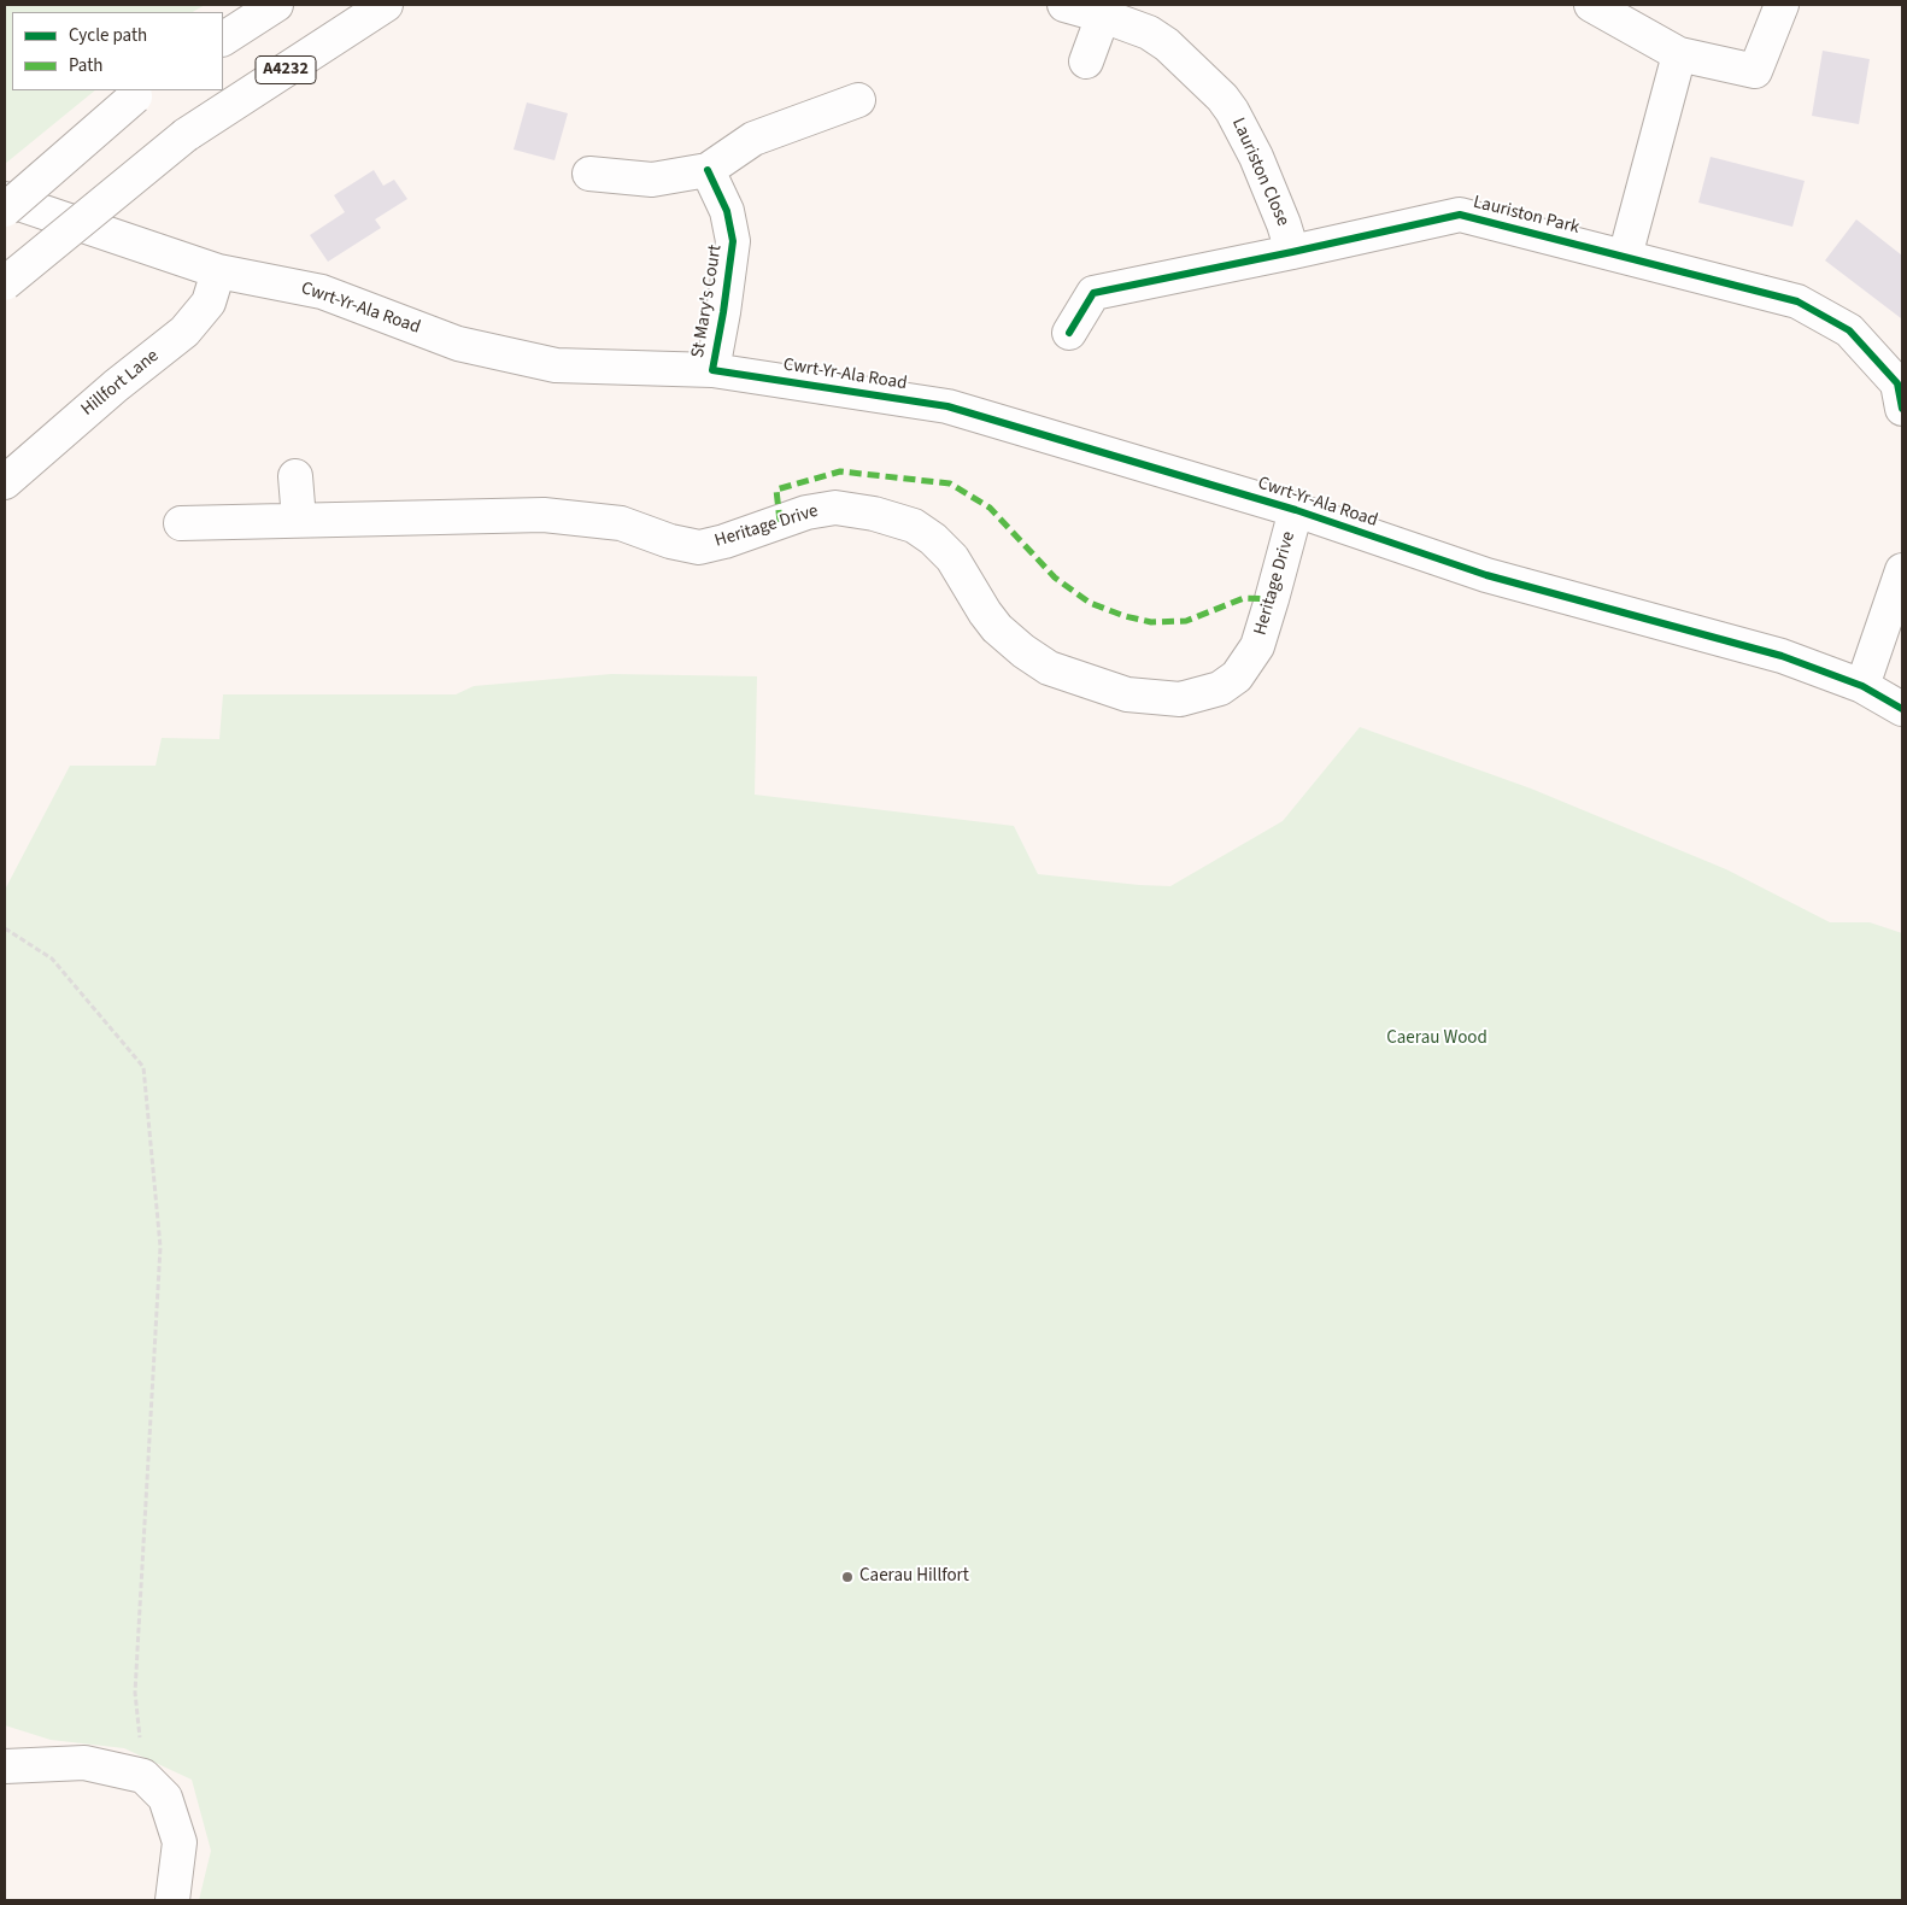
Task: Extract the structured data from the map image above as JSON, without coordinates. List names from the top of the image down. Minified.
{"streets":{"street":["A4232","Lauriston Close","Lauriston Park","St Mary's Court","Cwrt-Yr-Ala Road","Hillfort Lane","Heritage Drive"]},"crossings":[["Lauriston Close","Lauriston Park"],["St Mary's Court","Cwrt-Yr-Ala Road"],["Cwrt-Yr-Ala Road","Hillfort Lane"],["Cwrt-Yr-Ala Road","Heritage Drive"]],"parks":["Caerau Wood"],"places":["Caerau Hillfort"],"legend":["Cycle path","Path"]}
